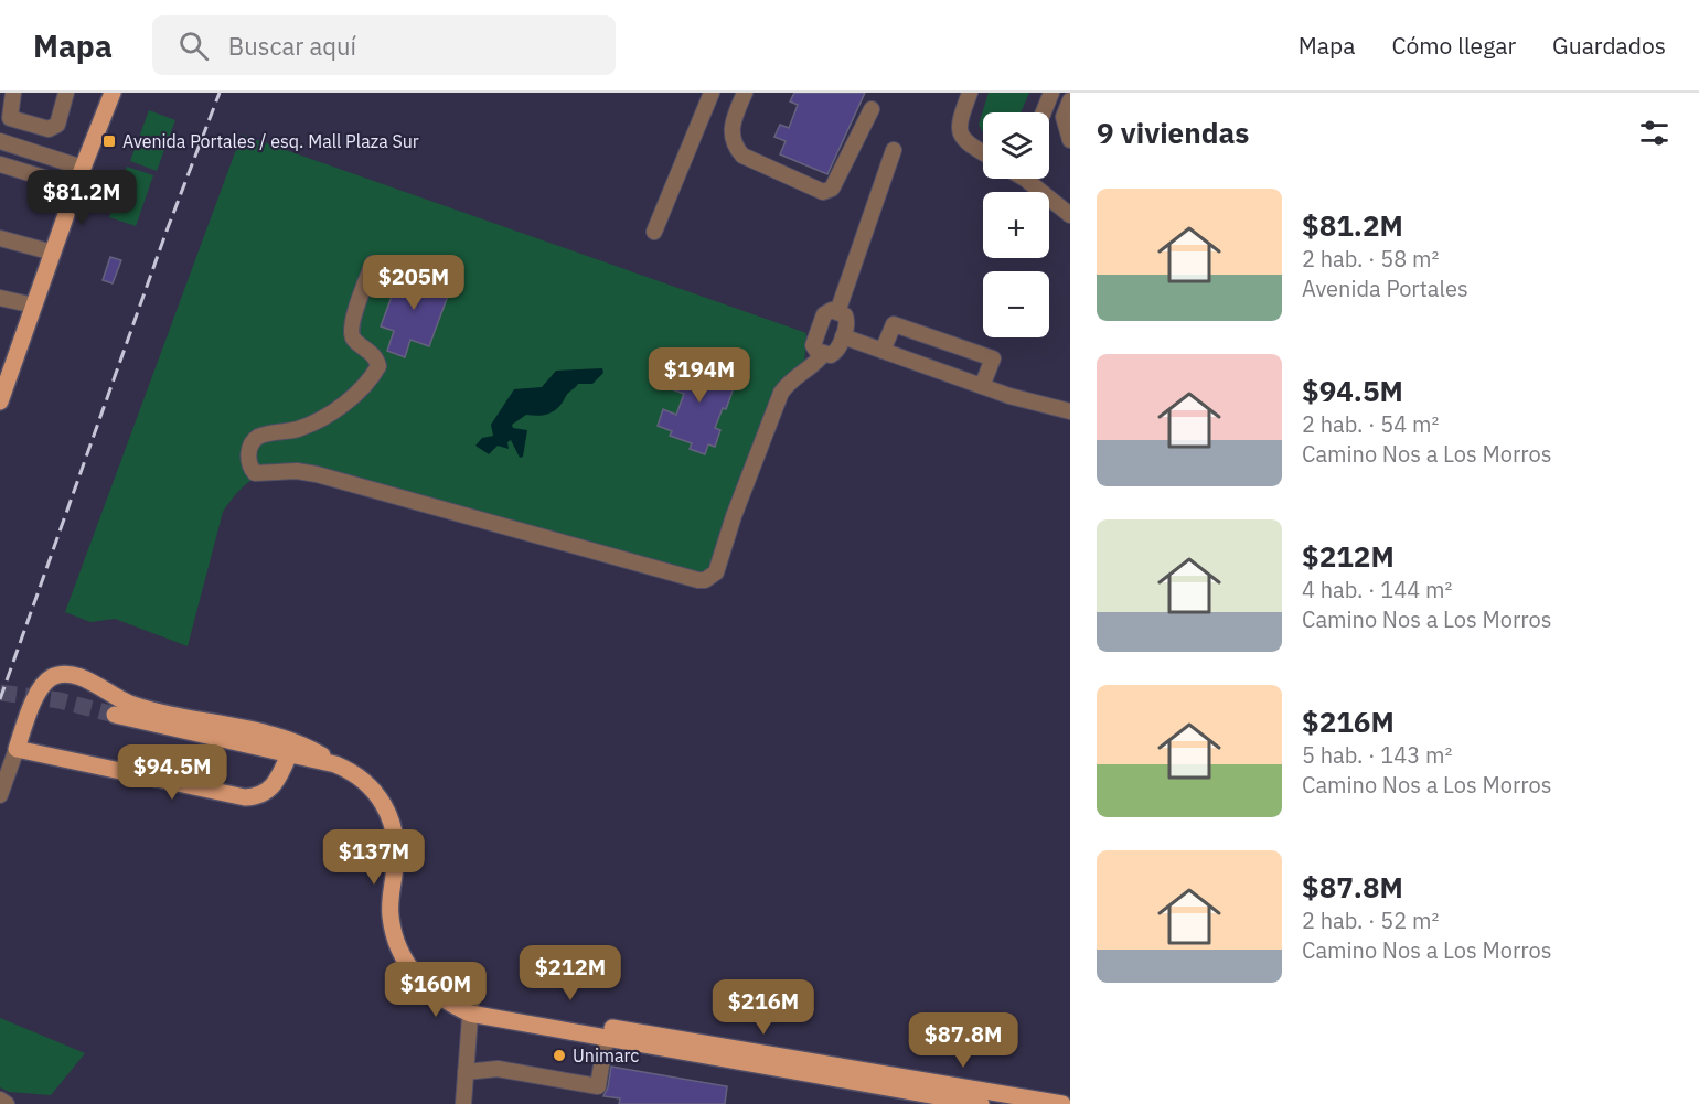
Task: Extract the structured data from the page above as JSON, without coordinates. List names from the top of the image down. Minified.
{"places":{"transit":["Avenida Portales / esq. Mall Plaza Sur"],"other":["Unimarc"]},"page":{"header":"Mapa","search":"Buscar aquí","nav":["Mapa","Cómo llegar","Guardados"],"heading":"9 viviendas","map_buttons":["+","−"],"price":["$81.2M","$205M","$194M","$94.5M","$137M","$212M","$160M","$216M","$87.8M"],"list":[{"name":"$81.2M","note":"2 hab. · 58 m² · Avenida Portales"},{"name":"$94.5M","note":"2 hab. · 54 m² · Camino Nos a Los Morros"},{"name":"$212M","note":"4 hab. · 144 m² · Camino Nos a Los Morros"},{"name":"$216M","note":"5 hab. · 143 m² · Camino Nos a Los Morros"},{"name":"$87.8M","note":"2 hab. · 52 m² · Camino Nos a Los Morros"}]}}
